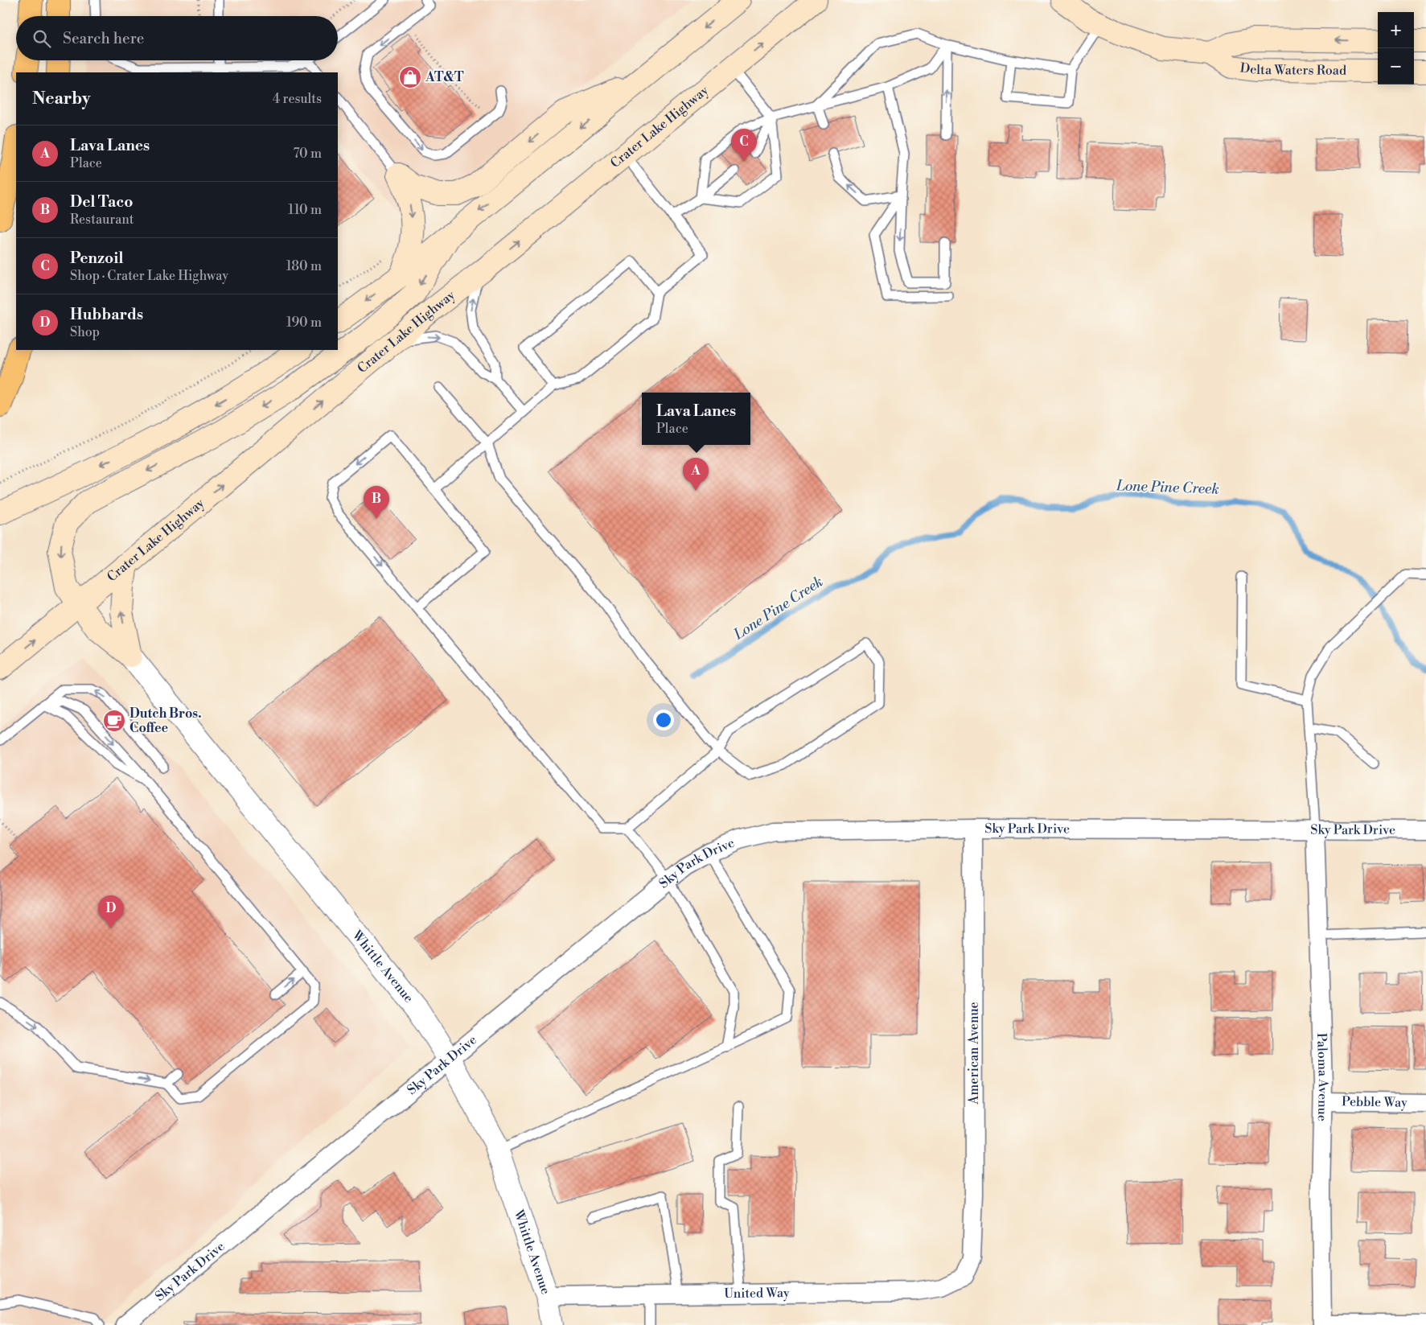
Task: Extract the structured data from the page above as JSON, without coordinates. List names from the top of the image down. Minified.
{"streets":{"main road":["Delta Waters Road","Crater Lake Highway"],"street":["Sky Park Drive","Whittle Avenue","American Avenue","Paloma Avenue","Pebble Way","United Way"]},"crossings":[["Sky Park Drive","Whittle Avenue"],["Sky Park Drive","American Avenue"],["Sky Park Drive","Paloma Avenue"],["Whittle Avenue","United Way"],["American Avenue","United Way"],["Paloma Avenue","Pebble Way"]],"water":["Lone Pine Creek"],"places":{"shop":["AT&T"],"cafe":["Dutch Bros. Coffee"]},"page":{"map_buttons":["+","−"],"search":"Search here","heading":["Nearby","4 results"],"list":[{"mark":"A","name":"Lava Lanes","note":"Place","value":"70 m"},{"mark":"B","name":"Del Taco","note":"Restaurant","value":"110 m"},{"mark":"C","name":"Penzoil","note":"Shop · Crater Lake Highway","value":"180 m"},{"mark":"D","name":"Hubbards","note":"Shop","value":"190 m"}],"pins":["C","A","B","D"],"popup":["Lava Lanes","Place"]}}
